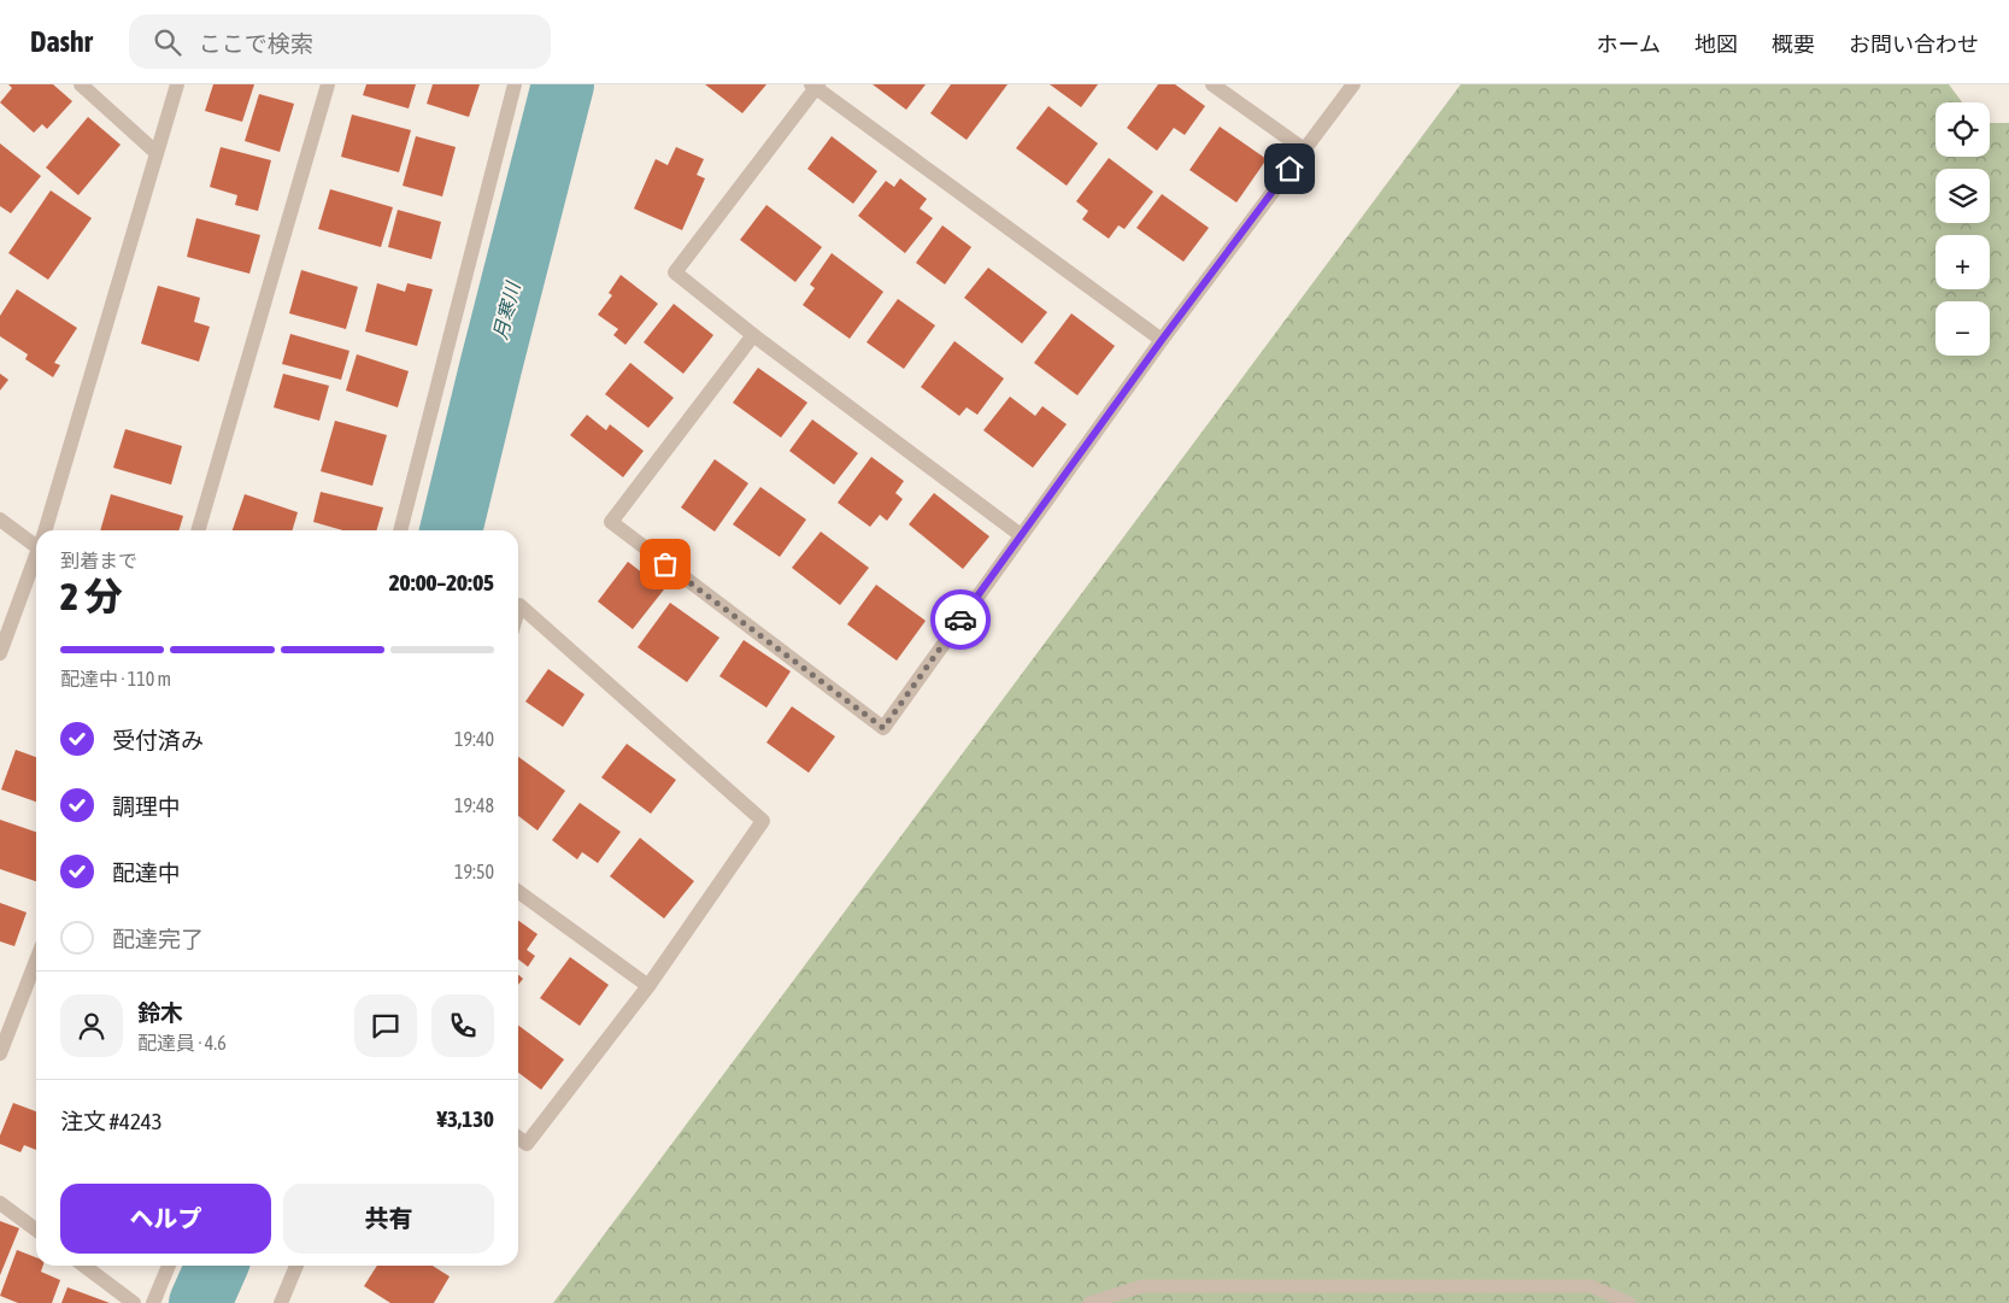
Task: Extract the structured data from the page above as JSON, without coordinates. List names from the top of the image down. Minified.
{"water":["月寒川"],"page":{"header":"Dashr","search":"ここで検索","nav":["ホーム","地図","概要","お問い合わせ"],"map_buttons":["+","−"],"heading":["2 分","到着まで","20:00–20:05"],"panel":["鈴木","配達員 · 4.6","注文 #4243","¥3,130"],"bar":"配達中 · 110 m","list":[["受付済み","19:40"],["調理中","19:48"],["配達中","19:50"],"配達完了"],"buttons":["ヘルプ","共有"]}}
